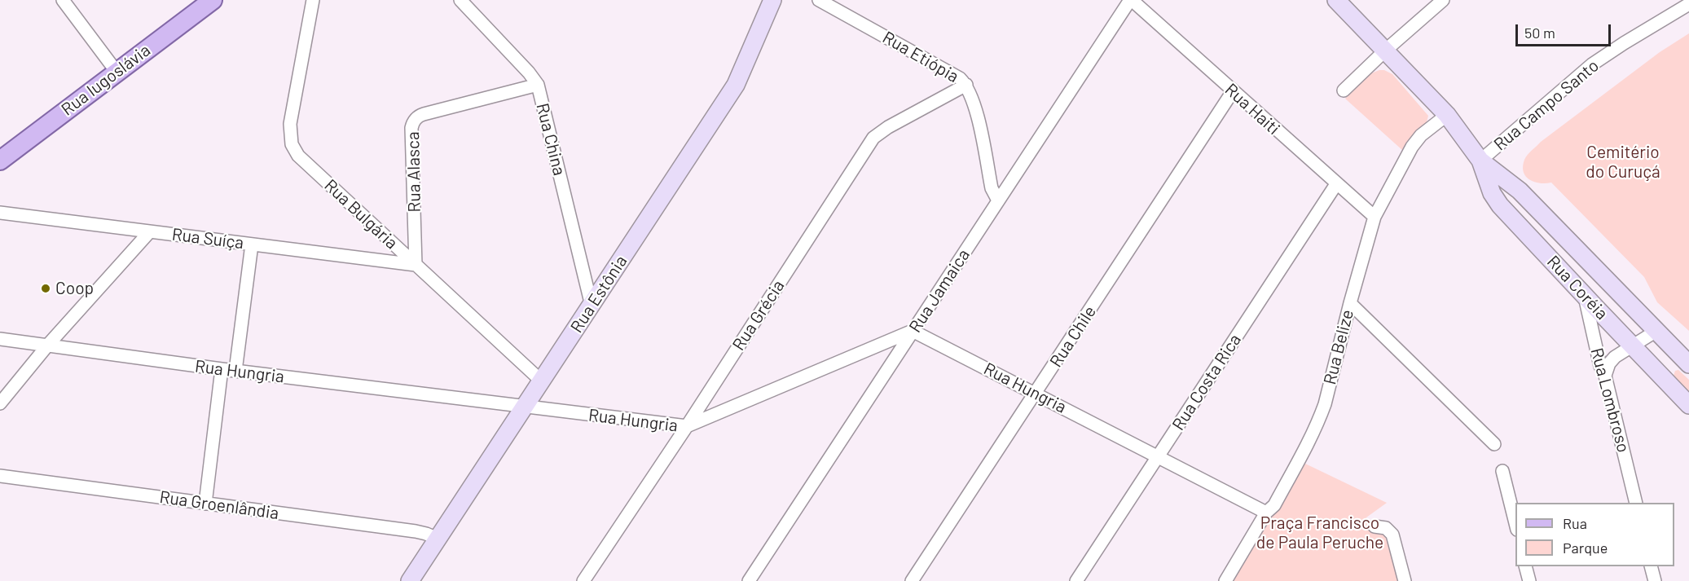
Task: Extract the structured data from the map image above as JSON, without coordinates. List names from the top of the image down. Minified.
{"streets":{"main road":["Rua Iugoslávia"],"street":["Rua Etiópia","Rua Campo Santo","Rua Haiti","Rua China","Rua Alasca","Rua Bulgária","Rua Suíça","Rua Coréia","Rua Jamaica","Rua Estônia","Rua Grécia","Rua Chile","Rua Belize","Rua Hungria","Rua Costa Rica","Rua Lombroso","Rua Groenlândia"]},"crossings":[["Rua Etiópia","Rua Jamaica"],["Rua Etiópia","Rua Grécia"],["Rua Campo Santo","Rua Coréia"],["Rua Haiti","Rua Jamaica"],["Rua Haiti","Rua Chile"],["Rua Haiti","Rua Belize"],["Rua Haiti","Rua Costa Rica"],["Rua China","Rua Alasca"],["Rua China","Rua Estônia"],["Rua Alasca","Rua Bulgária"],["Rua Alasca","Rua Suíça"],["Rua Bulgária","Rua Suíça"],["Rua Bulgária","Rua Estônia"],["Rua Coréia","Rua Belize"],["Rua Coréia","Rua Lombroso"],["Rua Jamaica","Rua Hungria"],["Rua Estônia","Rua Hungria"],["Rua Estônia","Rua Groenlândia"],["Rua Grécia","Rua Hungria"],["Rua Chile","Rua Hungria"],["Rua Belize","Rua Hungria"],["Rua Hungria","Rua Costa Rica"]],"parks":["Cemitério do Curuçá","Praça Francisco de Paula Peruche"],"places":["Coop"],"legend":["Rua","Parque"],"scale_bar":"50 m"}
